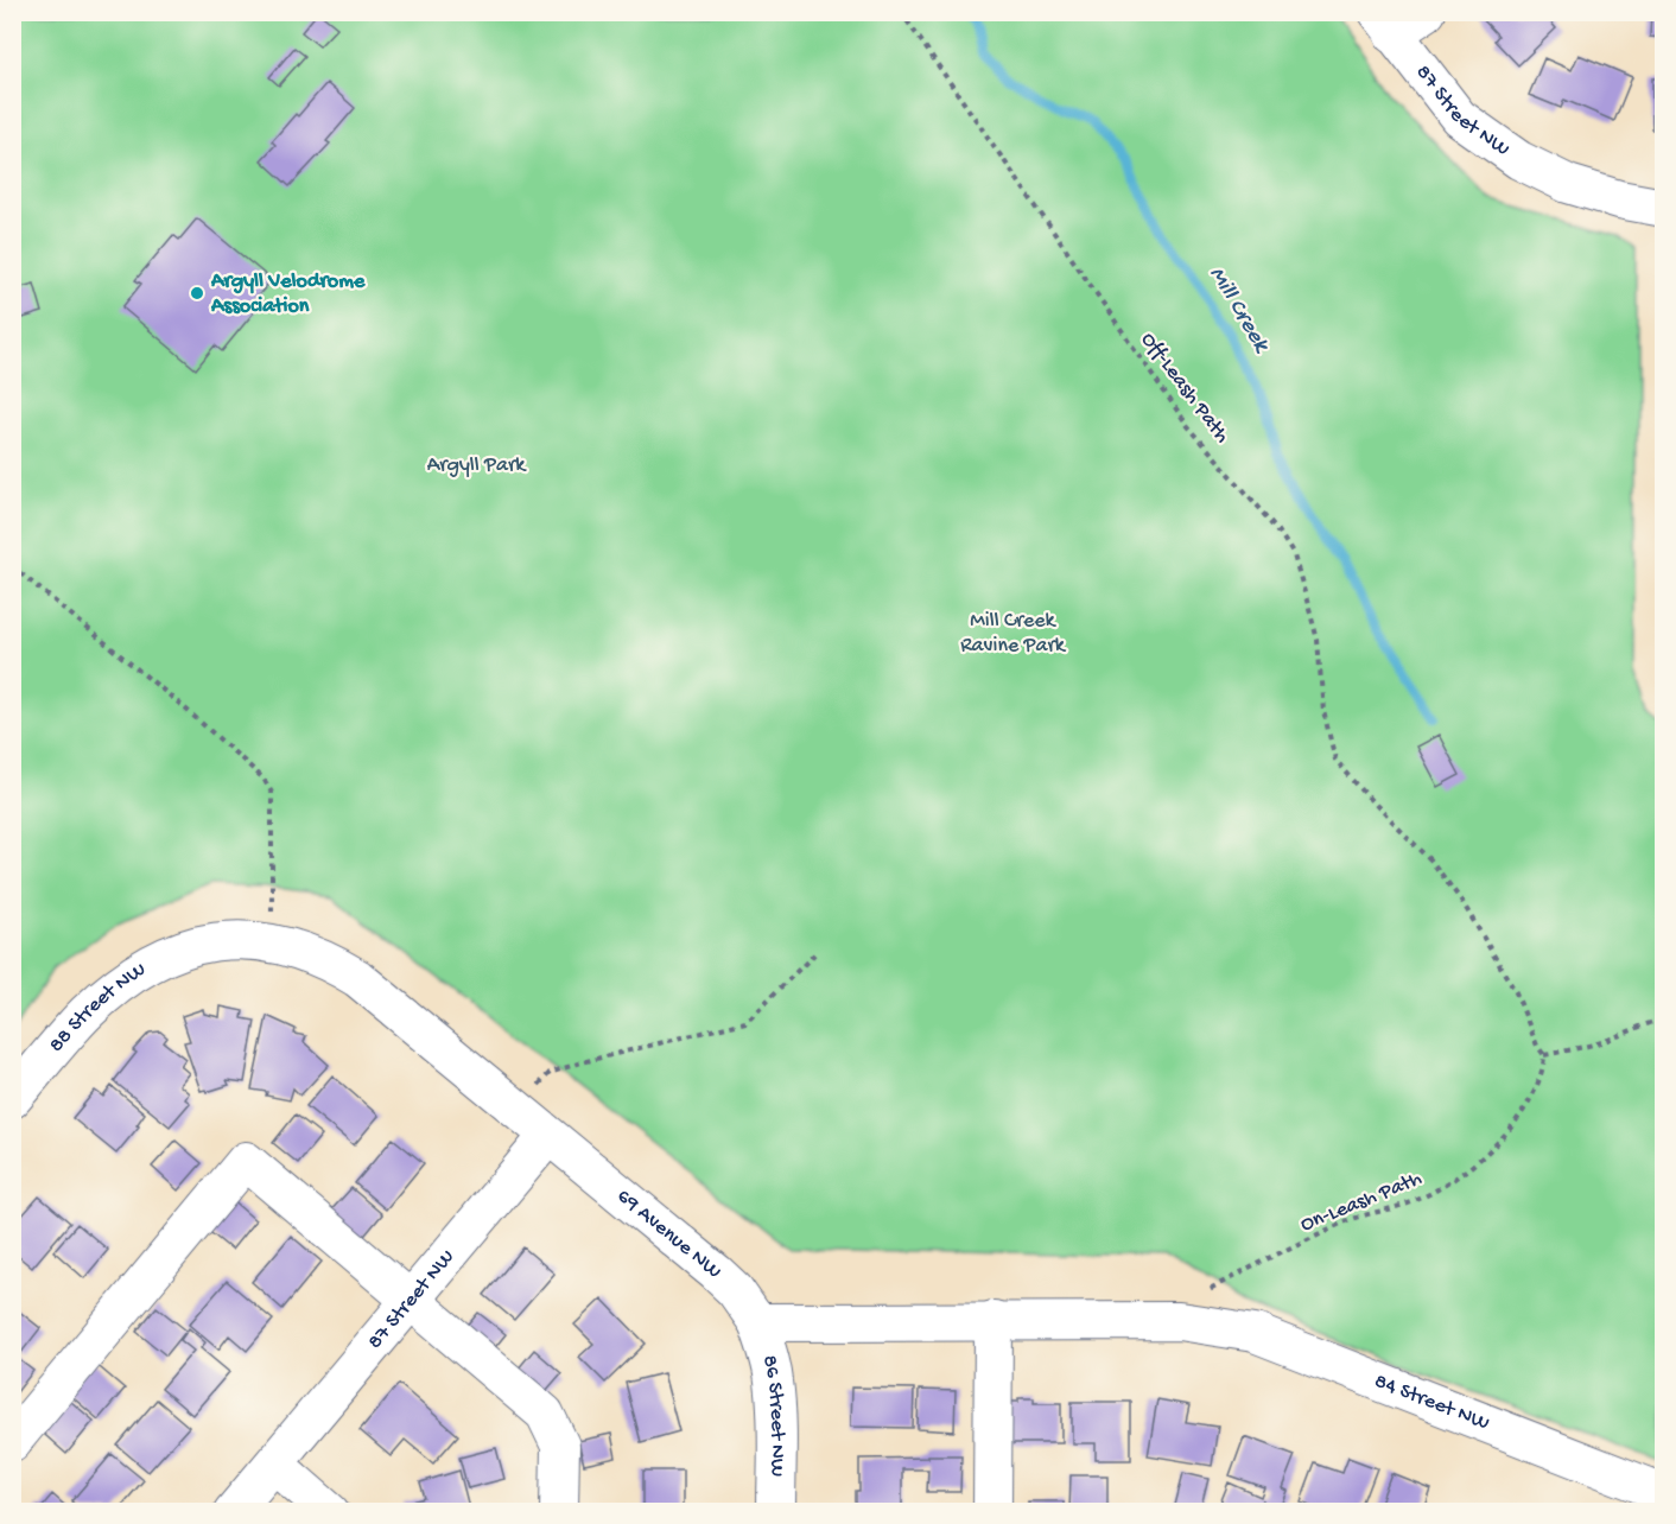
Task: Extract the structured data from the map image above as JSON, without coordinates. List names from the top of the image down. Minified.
{"streets":{"street":["87 Street NW","88 Street NW","69 Avenue NW","84 Street NW","86 Street NW"],"path":["Off-Leash Path","On-Leash Path"]},"crossings":[["87 Street NW","69 Avenue NW"],["Off-Leash Path","On-Leash Path"],["88 Street NW","69 Avenue NW"],["On-Leash Path","84 Street NW"],["69 Avenue NW","86 Street NW"]],"water":["Mill Creek"],"parks":["Argyll Park","Mill Creek Ravine Park"],"places":["Argyll Velodrome Association"]}
